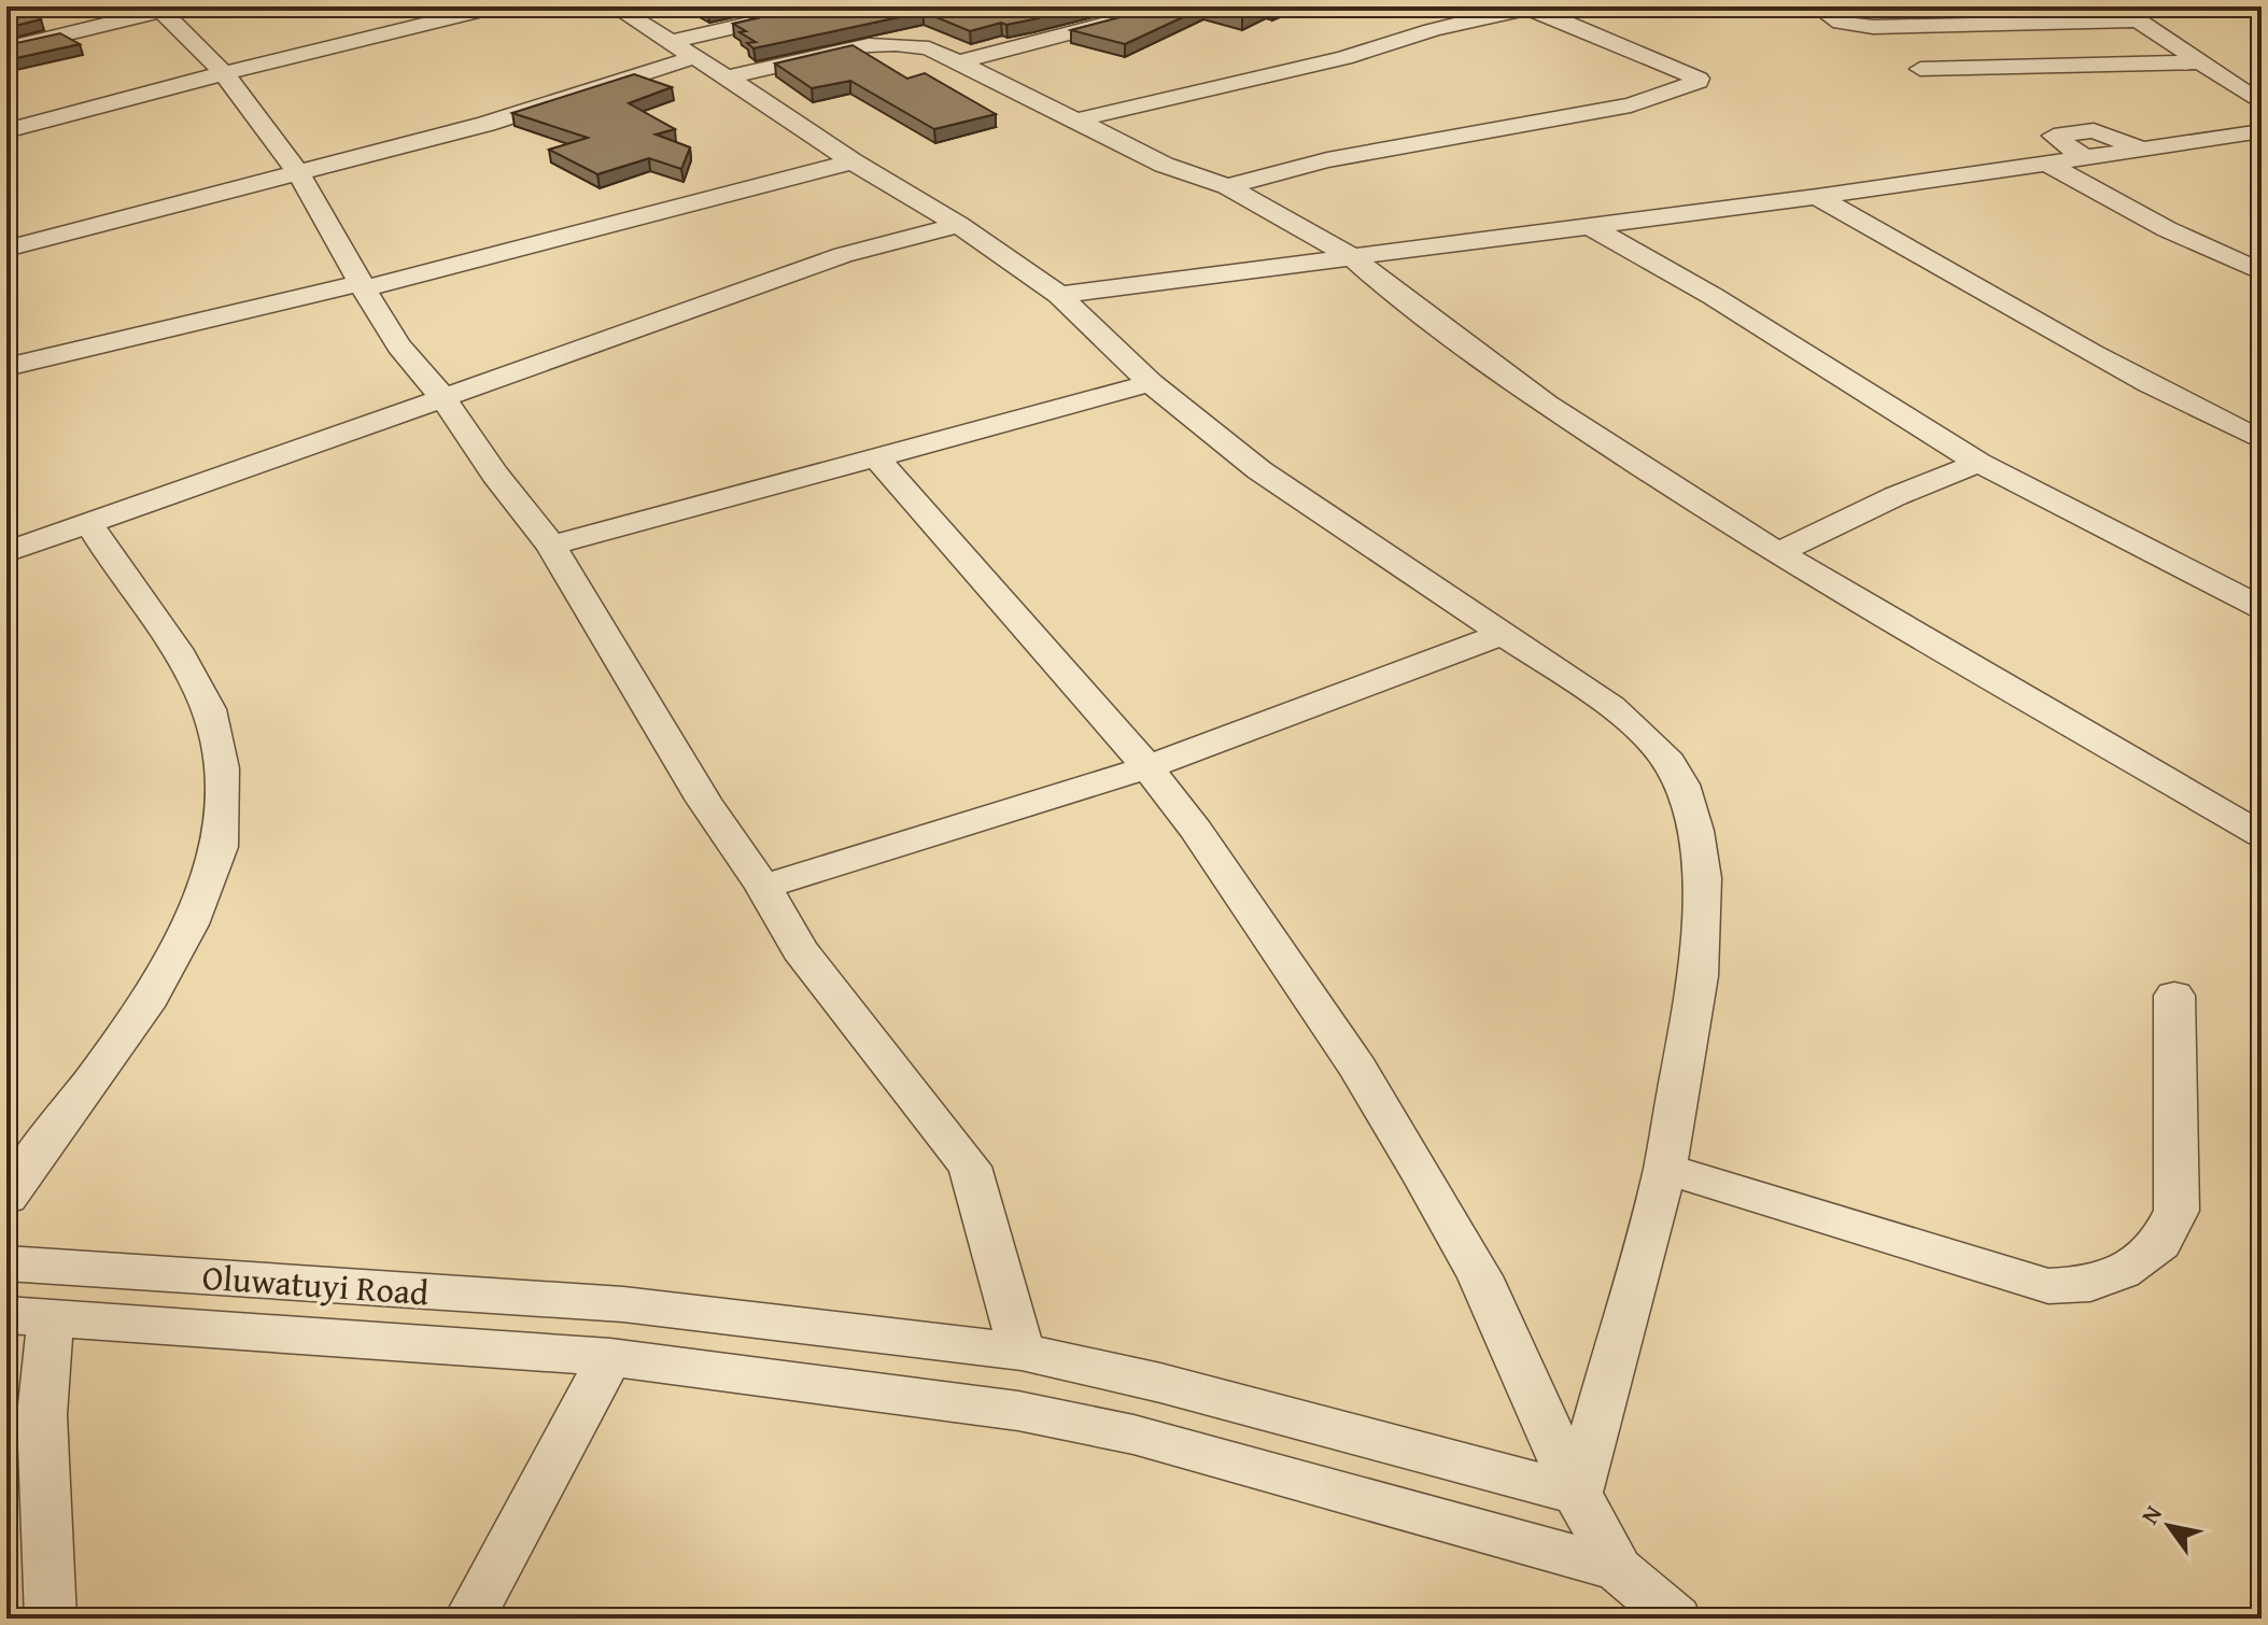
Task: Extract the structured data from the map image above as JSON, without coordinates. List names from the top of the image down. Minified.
{"streets":{"street":["Oluwatuyi Road"]},"north":"top left"}
